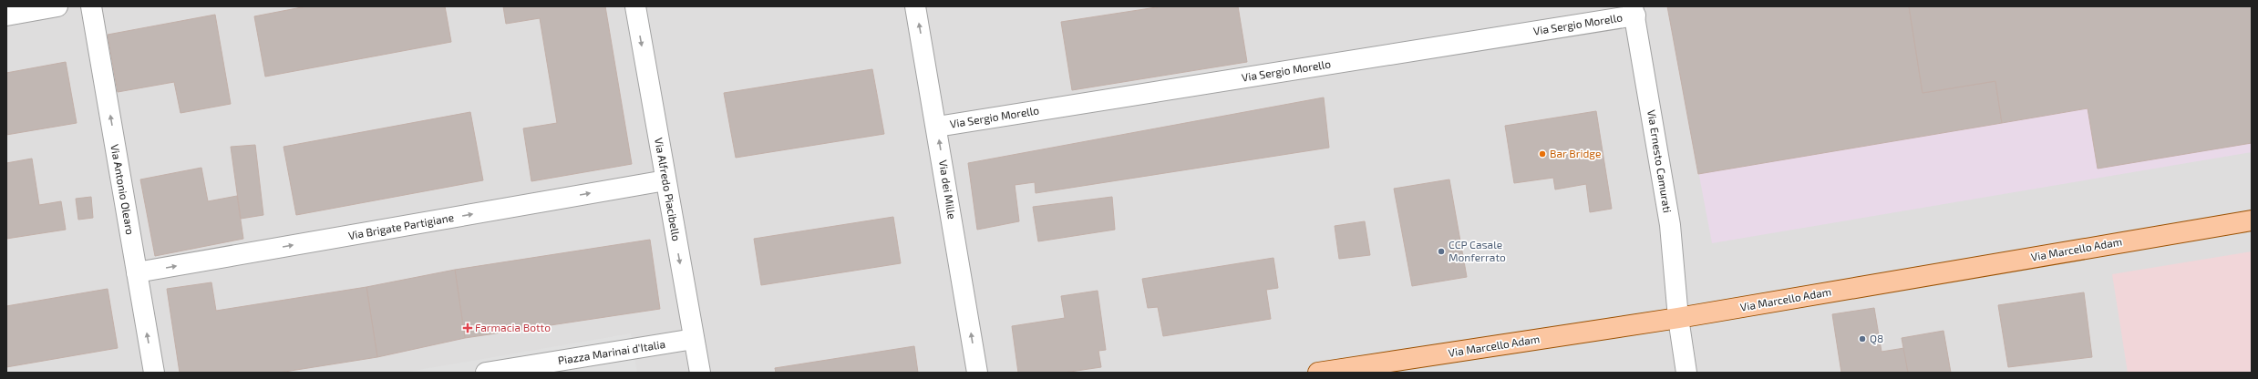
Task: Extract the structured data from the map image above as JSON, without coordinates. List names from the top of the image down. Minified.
{"streets":{"main road":["Via Marcello Adam"],"street":["Via Sergio Morello","Via Ernesto Camurati","Via Antonio Olearo","Via Alfredo Piacibello","Via dei Mille","Via Brigate Partigiane","Piazza Marinai d'Italia"]},"crossings":[["Via Sergio Morello","Via Ernesto Camurati"],["Via Sergio Morello","Via dei Mille"],["Via Ernesto Camurati","Via Marcello Adam"],["Via Antonio Olearo","Via Brigate Partigiane"],["Via Alfredo Piacibello","Via Brigate Partigiane"],["Via Alfredo Piacibello","Piazza Marinai d'Italia"]],"one_way":["Via Antonio Olearo","Via Alfredo Piacibello","Via dei Mille","Via Brigate Partigiane"],"places":{"other":["Bar Bridge","CCP Casale Monferrato","Q8"],"health":["Farmacia Botto"]}}
